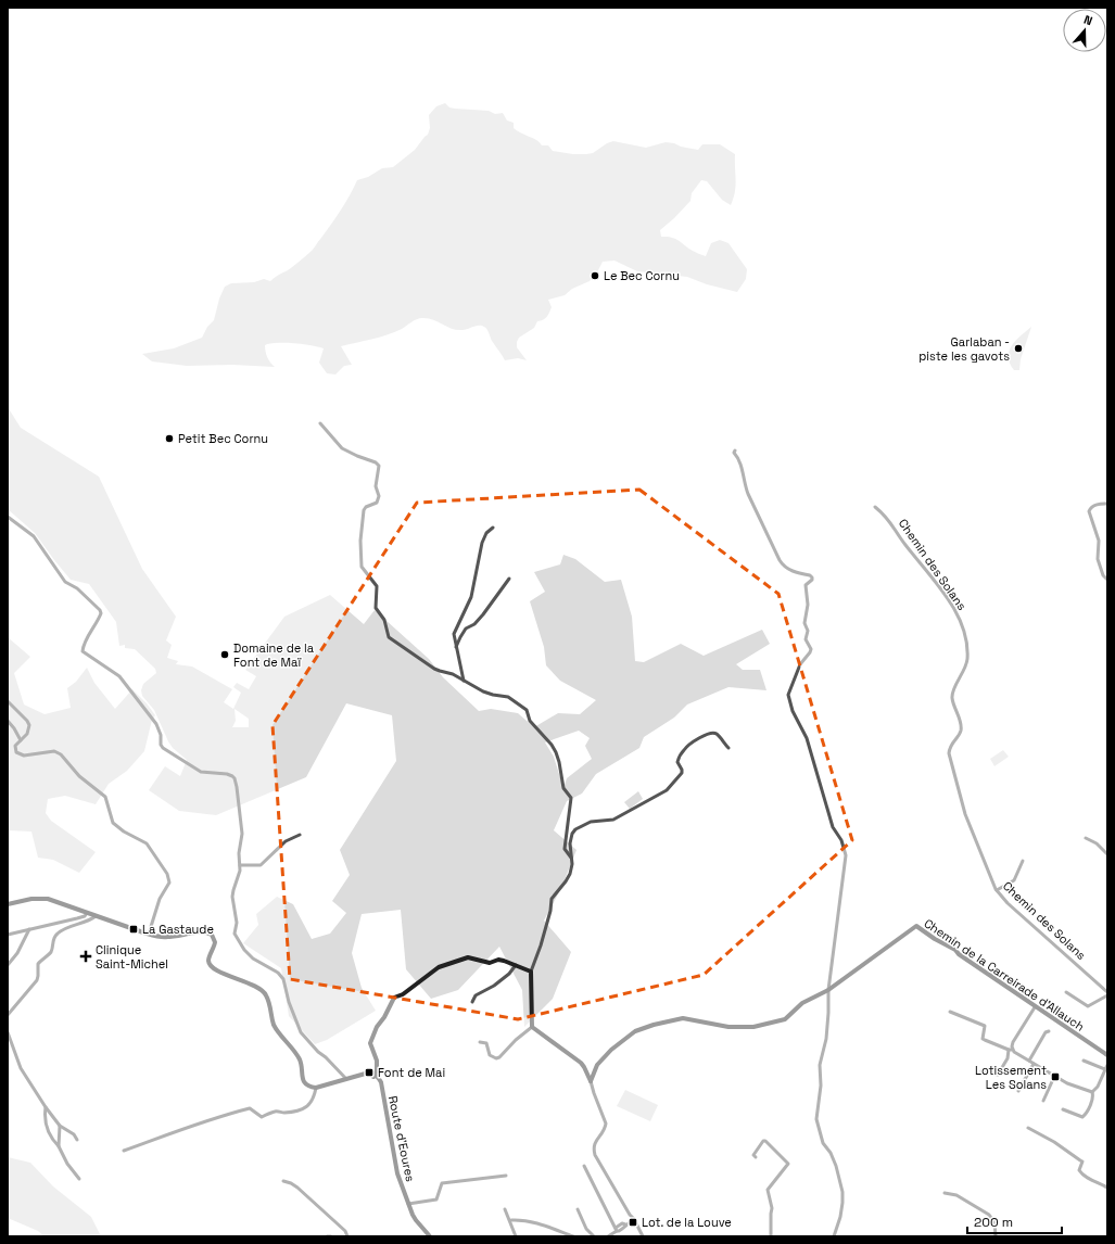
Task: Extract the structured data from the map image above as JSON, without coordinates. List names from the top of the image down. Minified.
{"streets":{"street":["Chemin des Solans","Chemin de la Carreirade d'Allauch","Route d'Eoures"]},"places":{"other":["Le Bec Cornu","Garlaban - piste les gavots","Petit Bec Cornu","Domaine de la Font de Maï"],"transit":["La Gastaude","Font de Mai","Lotissement Les Solans","Lot. de la Louve"],"health":["Clinique Saint-Michel"]},"scale_bar":"200 m","north":"top"}
